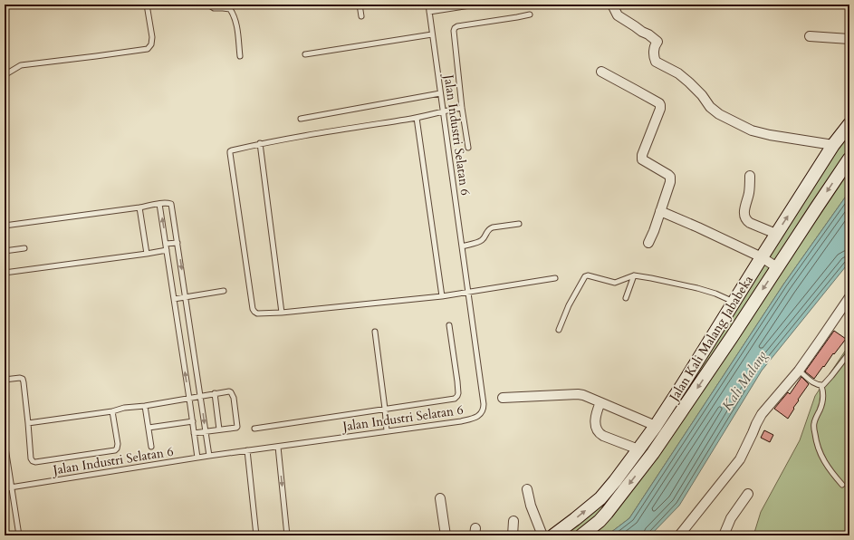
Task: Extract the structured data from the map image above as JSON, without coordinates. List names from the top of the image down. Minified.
{"streets":{"main road":["Jalan Kali Malang Jababeka"],"lane":["Jalan Industri Selatan 6"]},"water":["Kali Malang"]}
